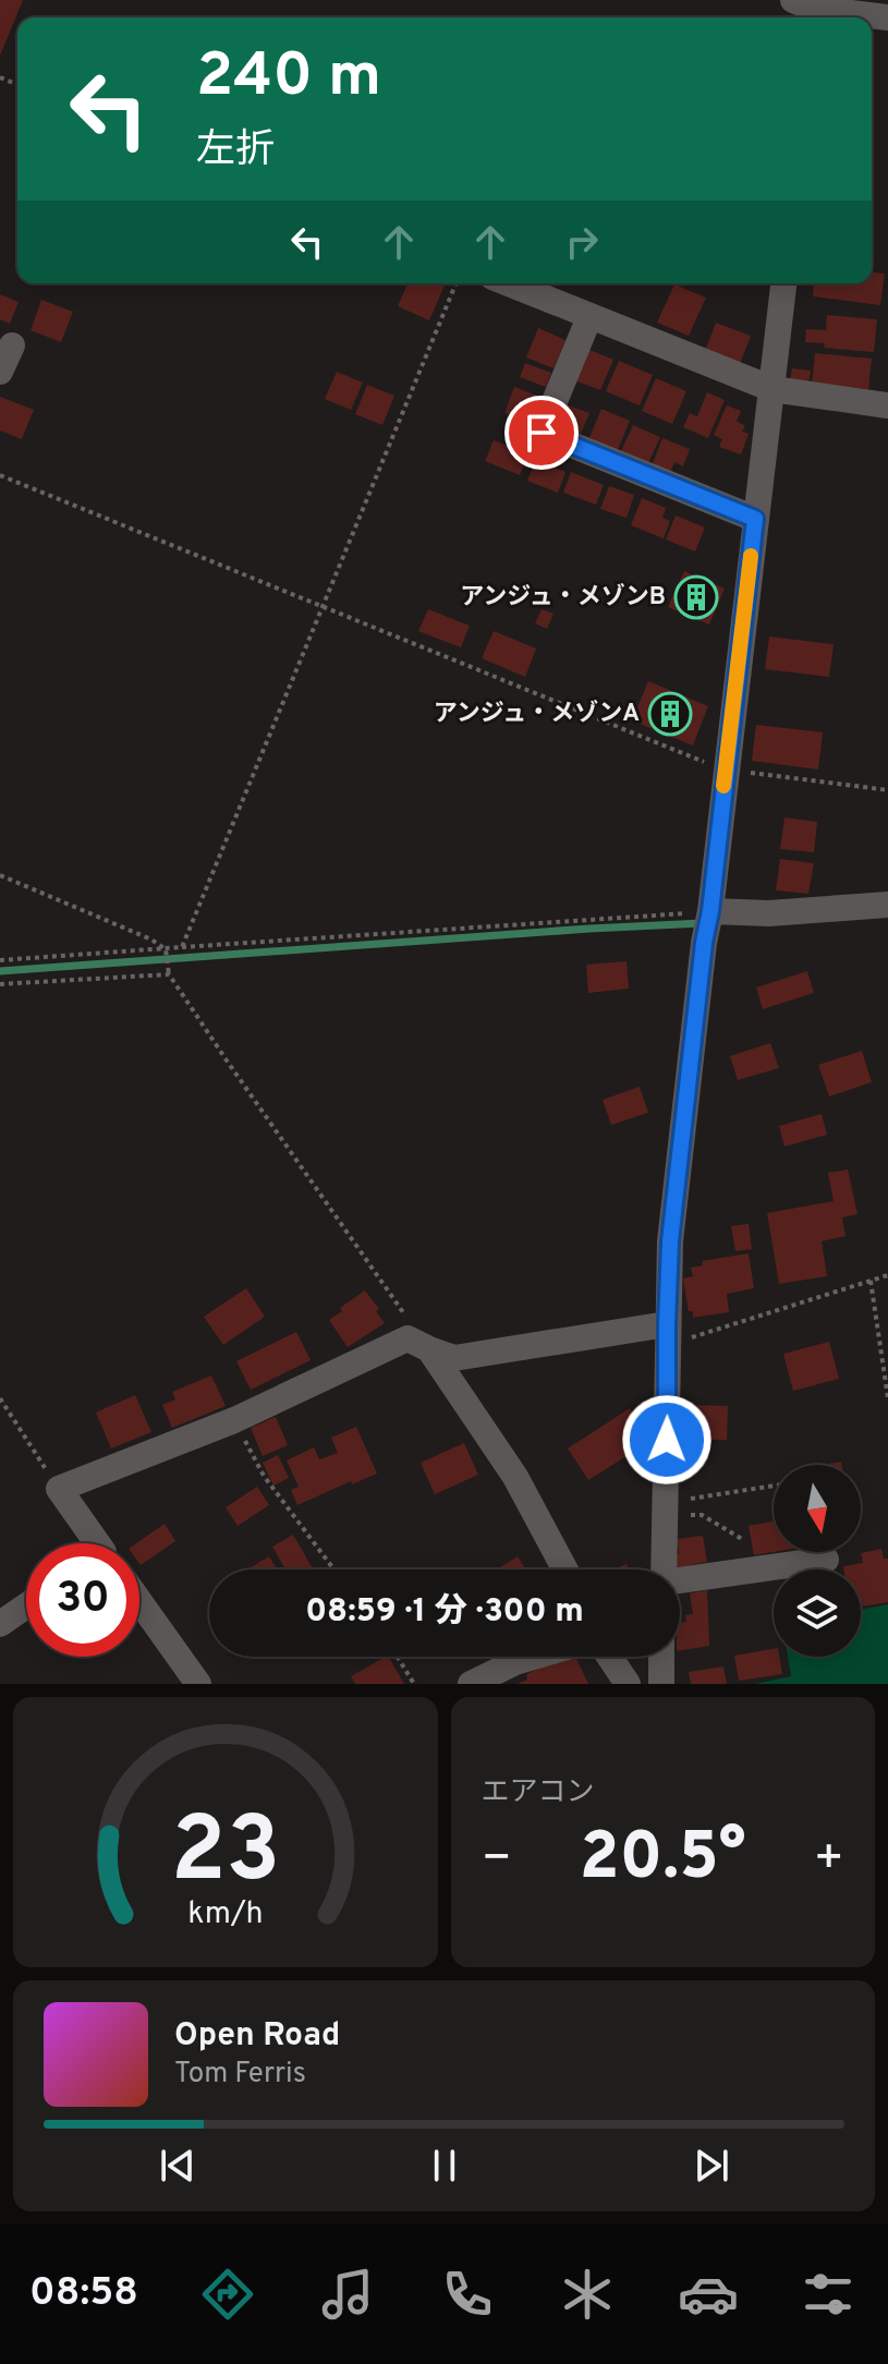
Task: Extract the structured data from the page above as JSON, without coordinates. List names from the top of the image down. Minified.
{"places":{"building":["アンジュ・メゾンB","アンジュ・メゾンA"]},"north":"bottom","page":{"turn":["240 m","左折"],"limit":"30","trip":"08:59 · 1 分 · 300 m","tile":"エアコン","heat":["−","20.5°","+"],"song":["Open Road","Tom Ferris"],"tabs":"08:58","gauge":["23","km/h"]}}
